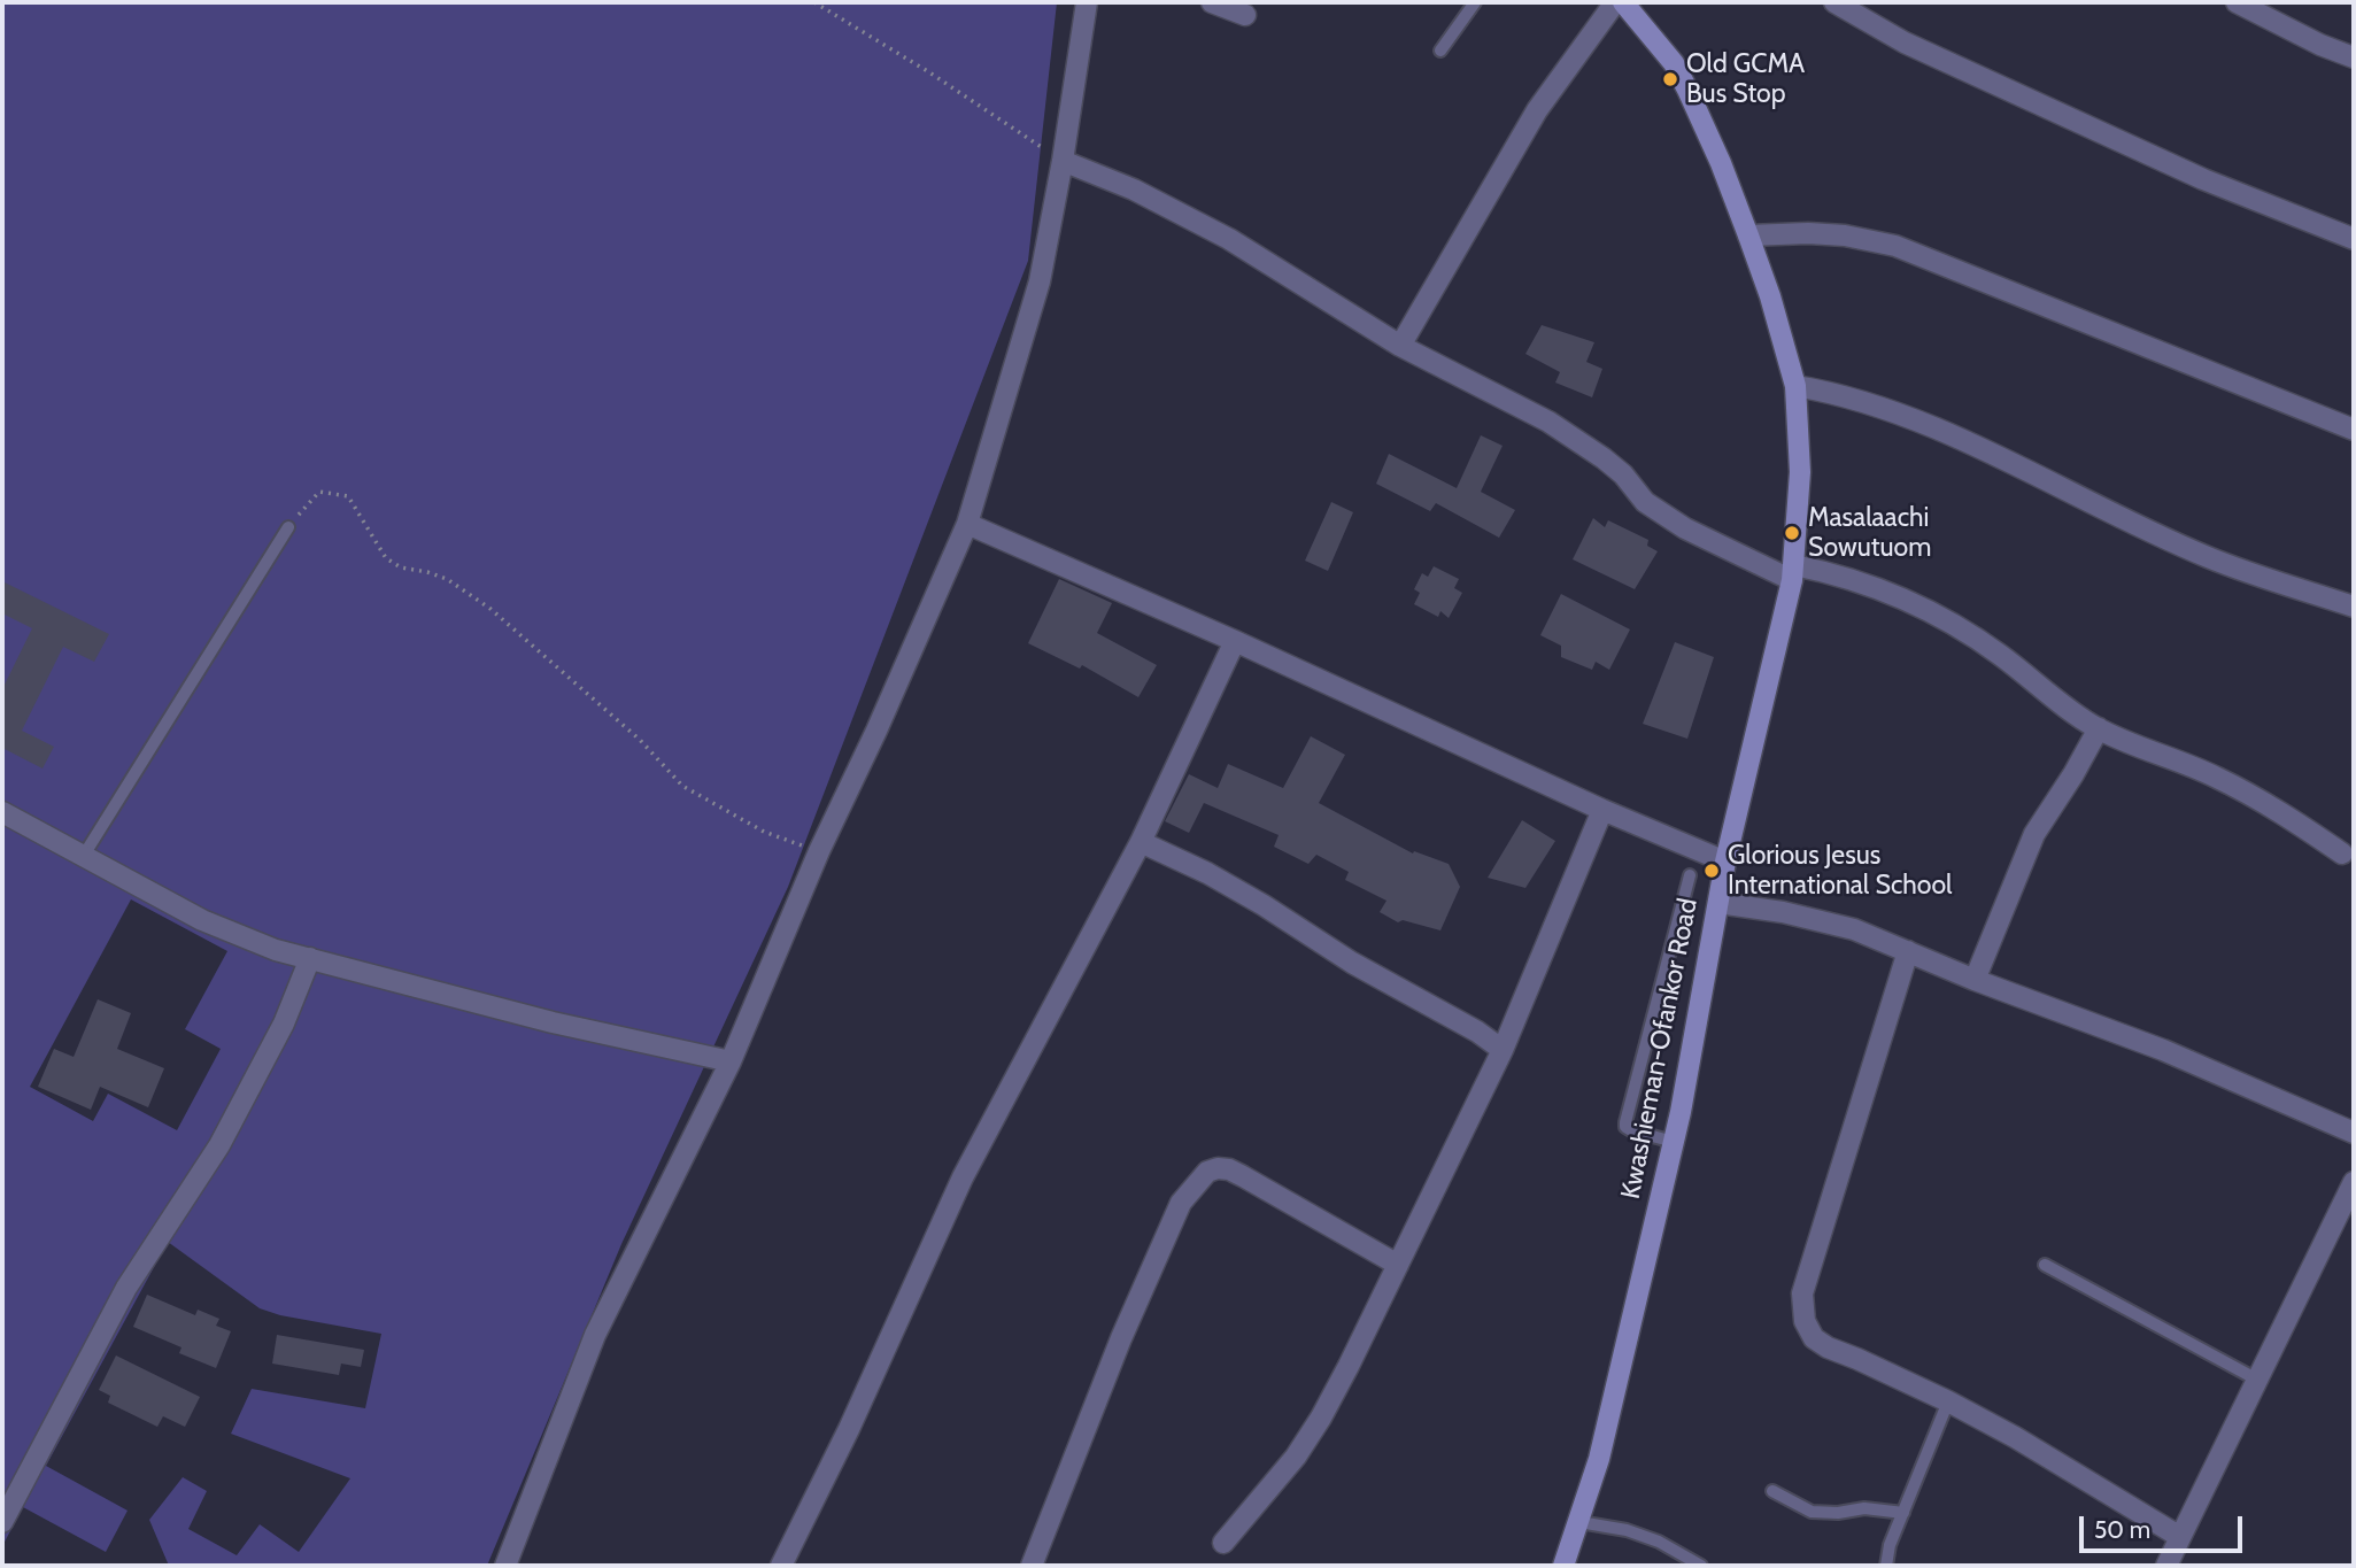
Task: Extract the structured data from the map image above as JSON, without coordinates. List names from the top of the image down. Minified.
{"streets":{"main road":["Kwashieman-Ofankor Road"]},"places":["Old GCMA Bus Stop","Masalaachi Sowutuom","Glorious Jesus International School"],"scale_bar":"50 m"}
